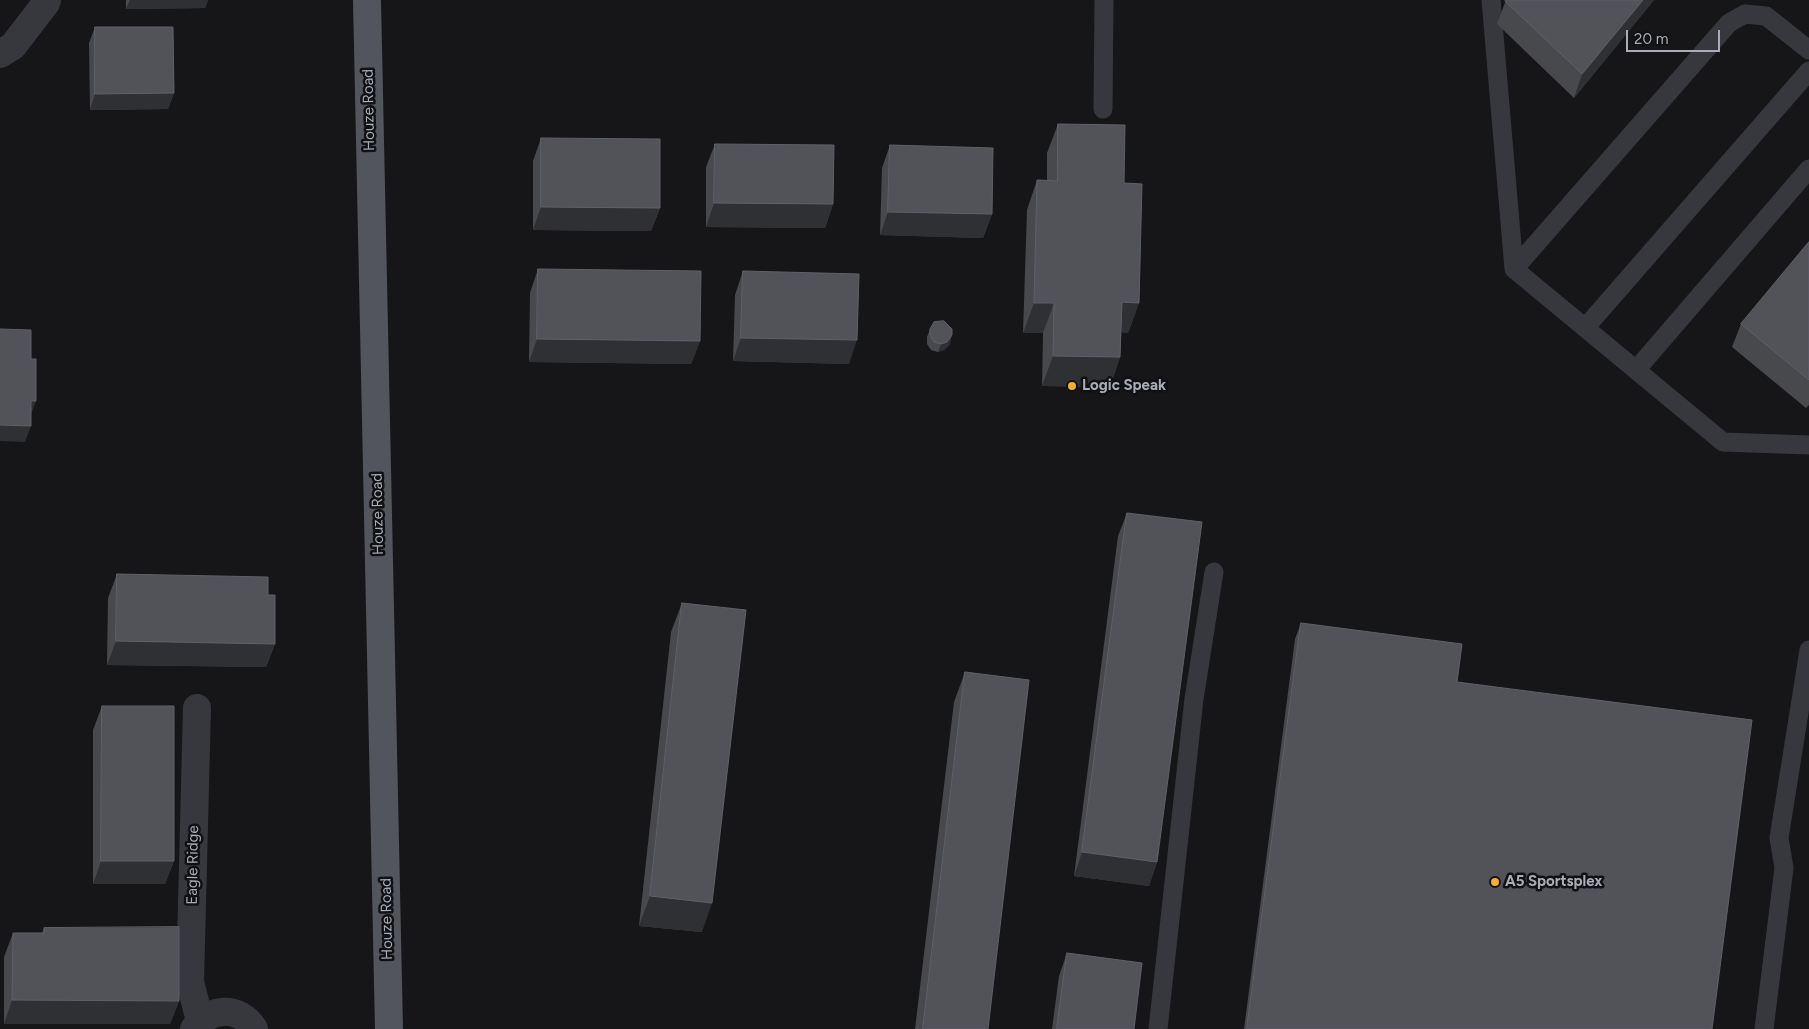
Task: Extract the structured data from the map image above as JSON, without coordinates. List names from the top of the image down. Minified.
{"streets":{"main road":["Houze Road"],"street":["Eagle Ridge"]},"places":["Logic Speak","A5 Sportsplex"],"scale_bar":"20 m"}
